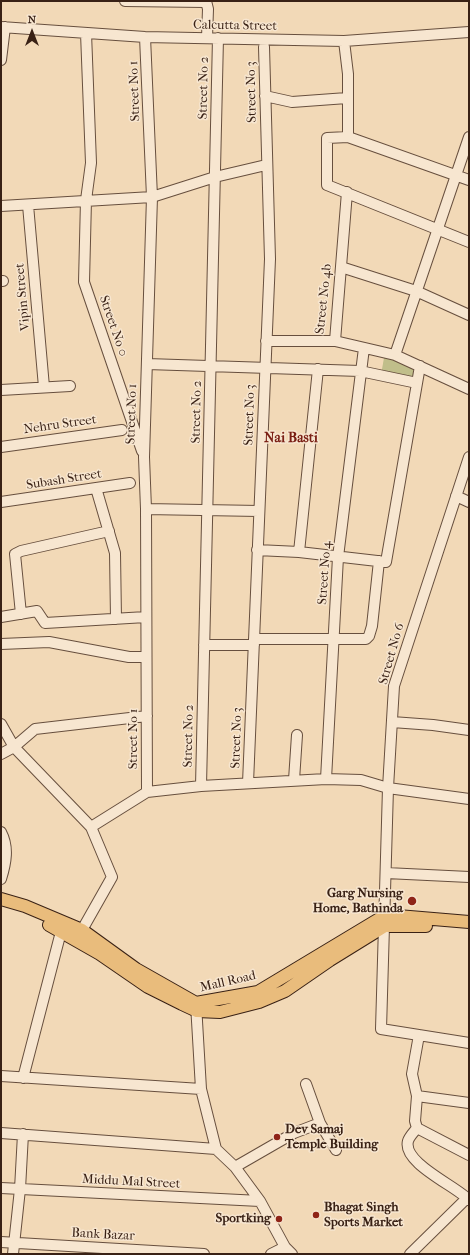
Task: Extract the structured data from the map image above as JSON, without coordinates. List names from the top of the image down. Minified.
{"streets":{"main road":["Mall Road"],"street":["Calcutta Street","Street No 2","Street No 1","Street No 3","Vipin Street","Street No 4b","Street No 0","Nehru Street","Subash Street","Street No 4","Street No 6","Middu Mal Street","Bank Bazar"]},"crossings":[["Calcutta Street","Street No 2"],["Calcutta Street","Street No 1"],["Calcutta Street","Street No 0"],["Street No 1","Street No 0"],["Street No 3","Street No 4b"],["Street No 6","Mall Road"]],"districts":["Nai Basti"],"places":["Garg Nursing Home, Bathinda","Dev Samaj Temple Building","Bhagat Singh Sports Market","Sportking"],"north":"top"}
